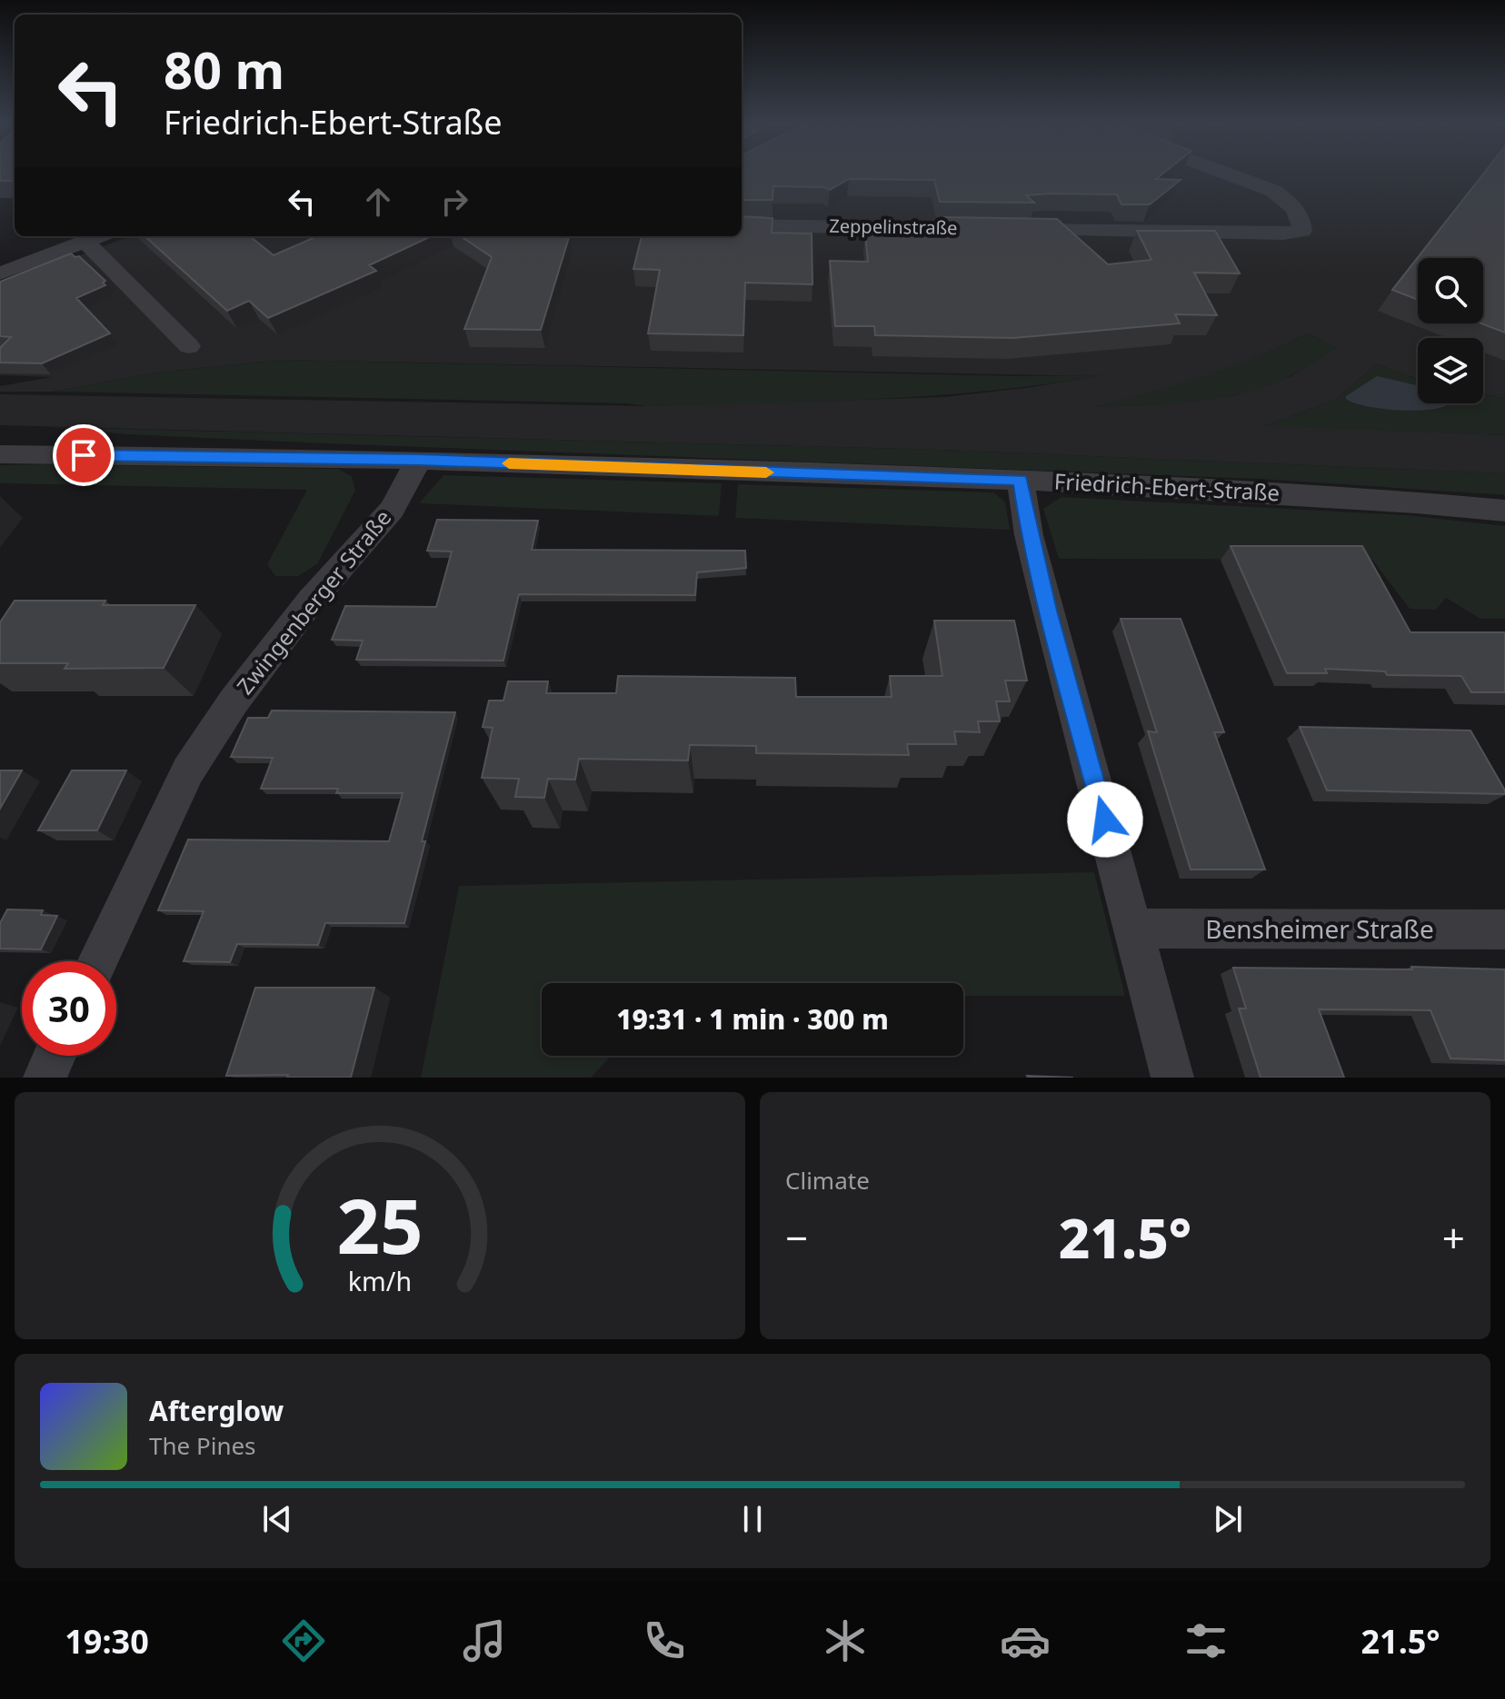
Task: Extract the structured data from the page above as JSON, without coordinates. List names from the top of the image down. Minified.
{"streets":{"street":["Zeppelinstraße","Friedrich-Ebert-Straße","Zwingenberger Straße","Bensheimer Straße"]},"crossings":[["Friedrich-Ebert-Straße","Zwingenberger Straße"]],"page":{"turn":["80 m","Friedrich-Ebert-Straße"],"limit":"30","trip":"19:31 · 1 min · 300 m","tile":"Climate","heat":["−","21.5°","+"],"song":["Afterglow","The Pines"],"tabs":["19:30","21.5°"],"gauge":["25","km/h"]}}
